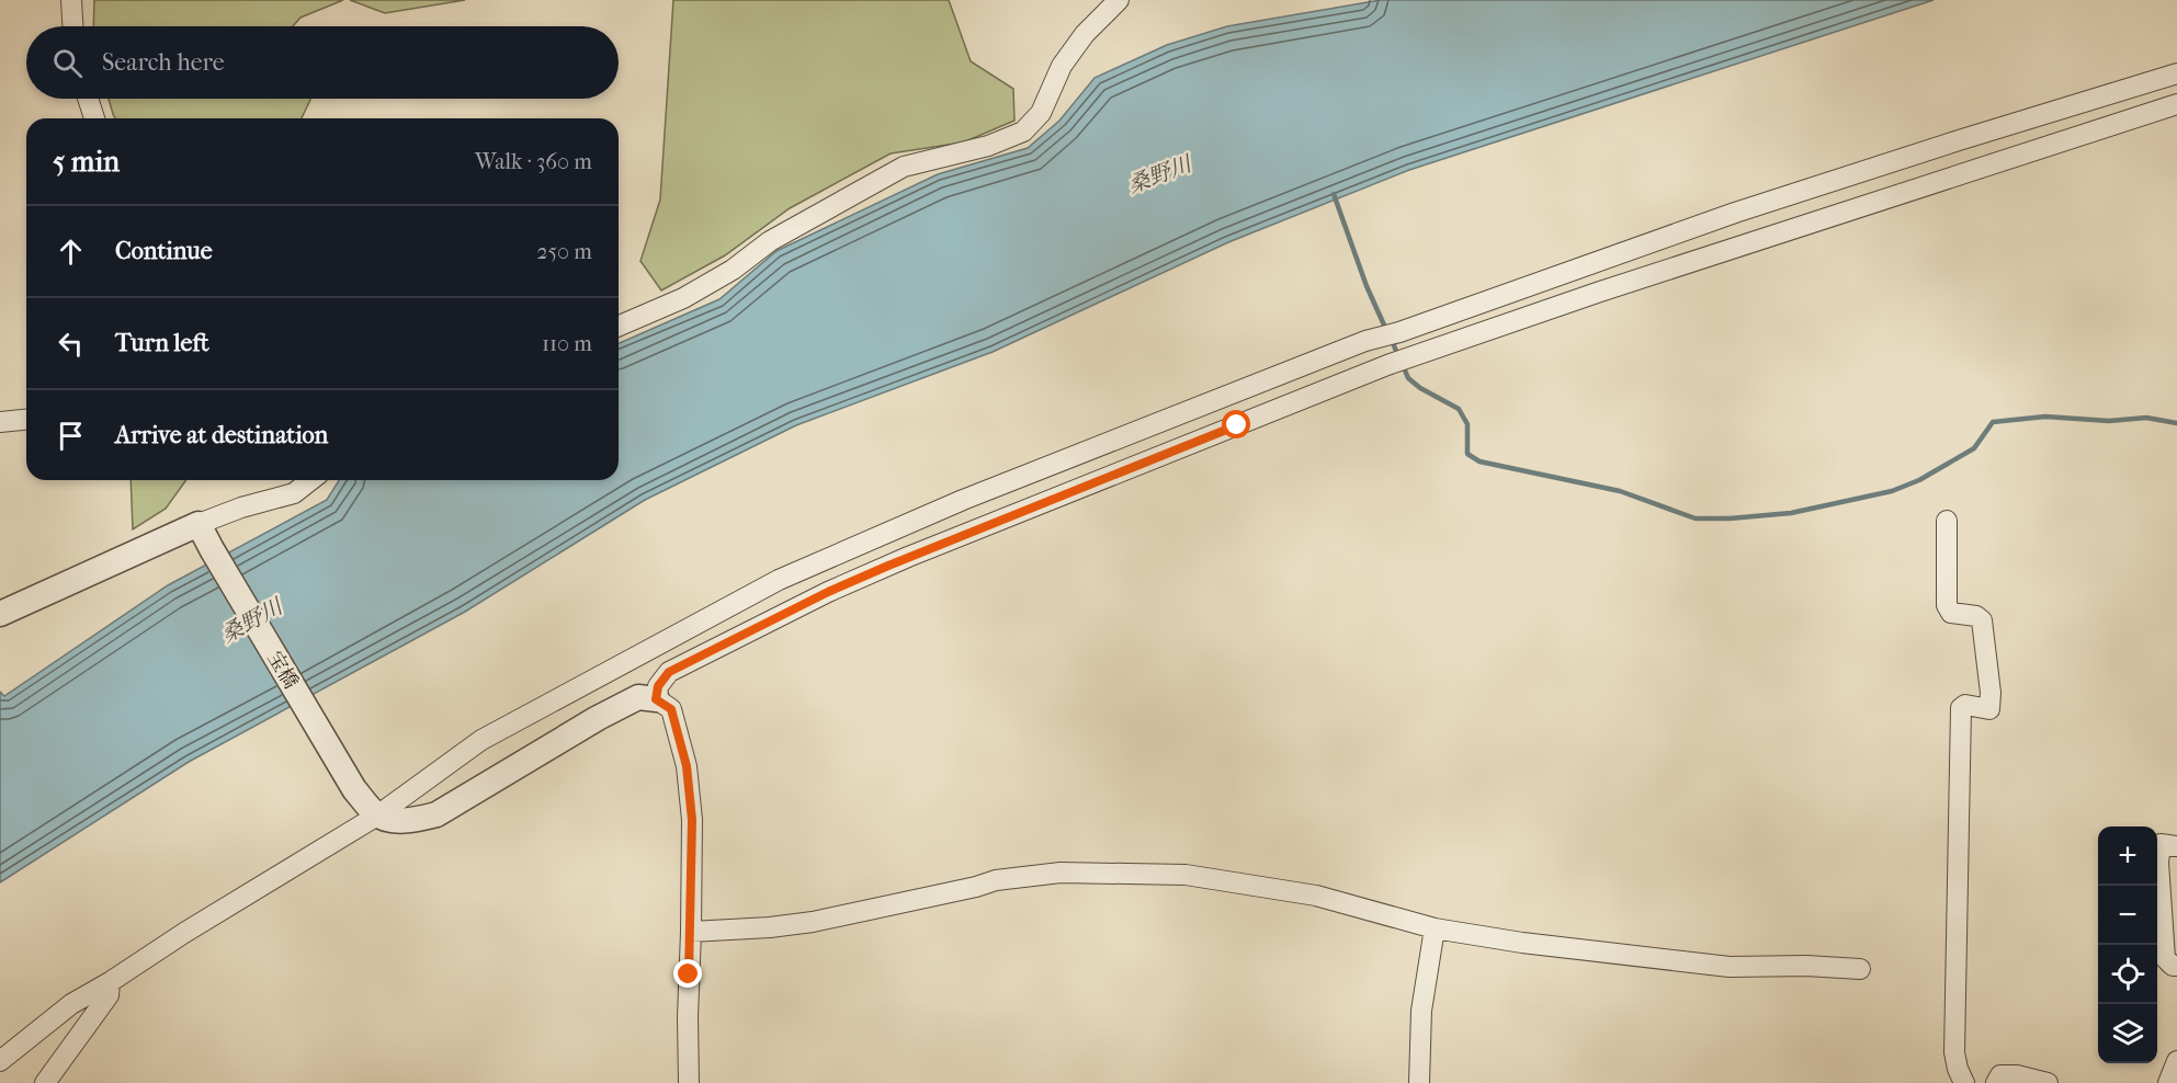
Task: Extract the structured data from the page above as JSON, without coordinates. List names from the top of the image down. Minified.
{"streets":{"street":["宝橋"]},"water":["桑野川"],"page":{"search":"Search here","heading":["5 min","Walk · 360 m"],"list":[["Continue","250 m"],["Turn left","110 m"],"Arrive at destination"],"map_buttons":["+","−"]}}
